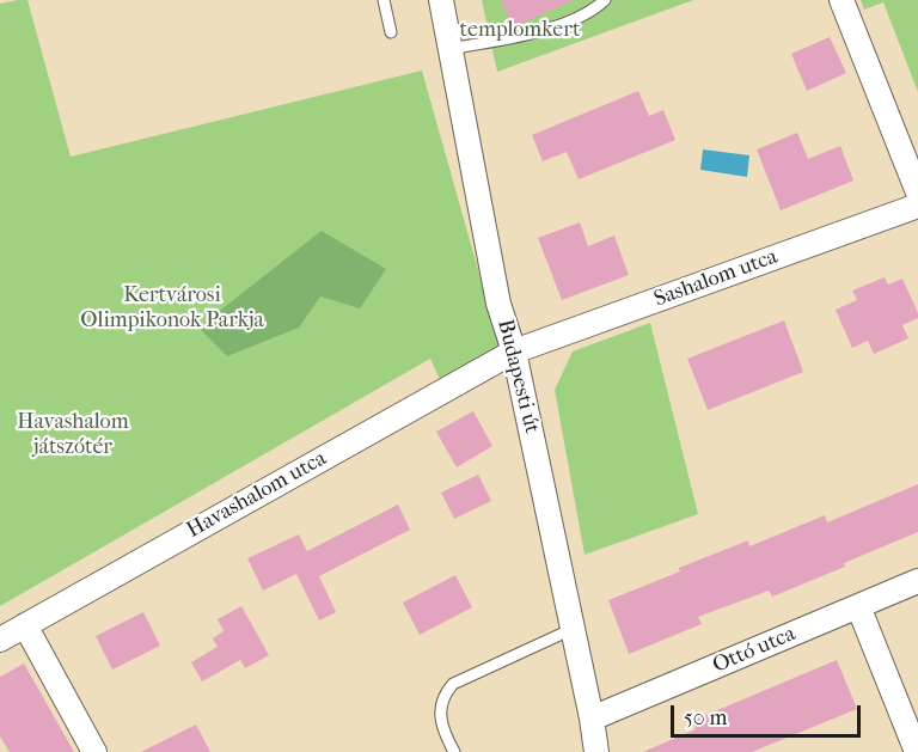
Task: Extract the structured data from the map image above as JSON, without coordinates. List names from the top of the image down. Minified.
{"streets":{"street":["Sashalom utca","Budapesti út","Havashalom utca","Ottó utca"]},"crossings":[["Sashalom utca","Budapesti út"],["Sashalom utca","Havashalom utca"],["Budapesti út","Havashalom utca"],["Budapesti út","Ottó utca"]],"parks":["templomkert","Kertvárosi Olimpikonok Parkja","Havashalom játszótér"],"scale_bar":"50 m"}
